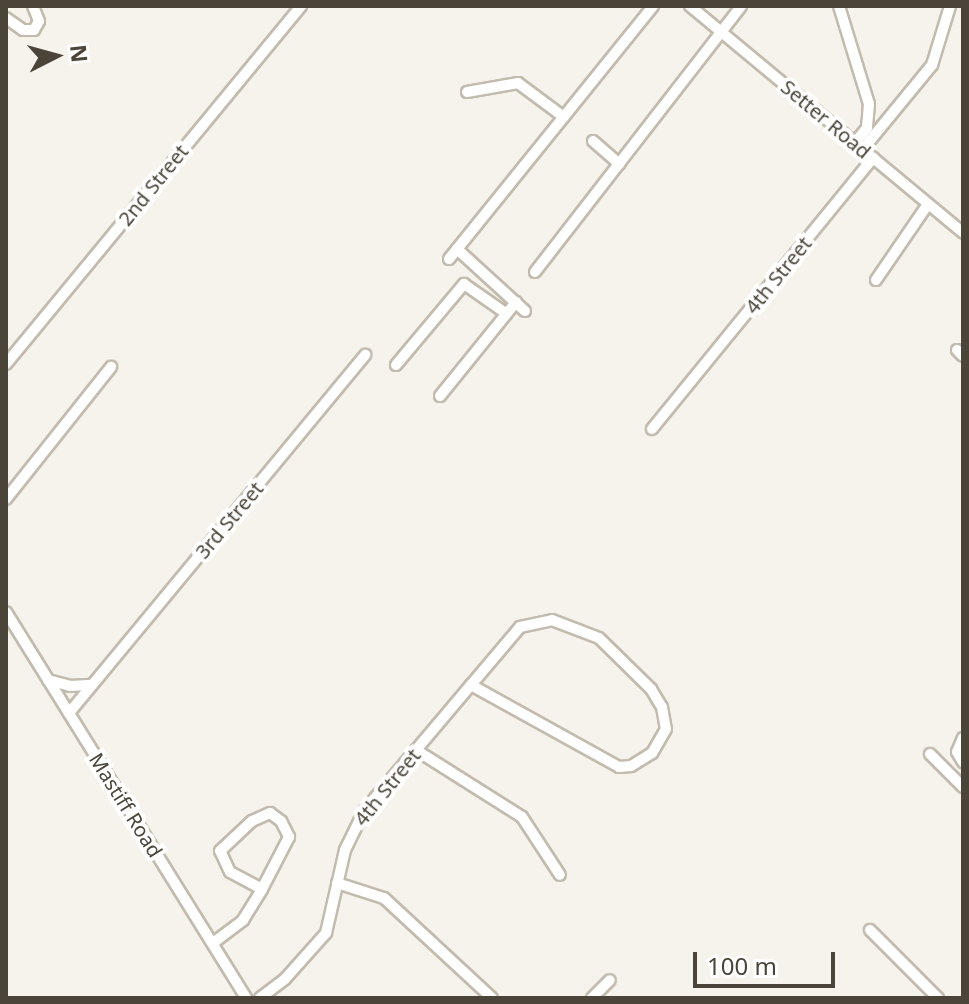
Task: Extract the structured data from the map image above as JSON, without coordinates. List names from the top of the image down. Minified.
{"streets":{"street":["Setter Road","2nd Street","4th Street","3rd Street","Mastiff Road"]},"crossings":[["Setter Road","4th Street"],["3rd Street","Mastiff Road"]],"scale_bar":"100 m","north":"right"}
